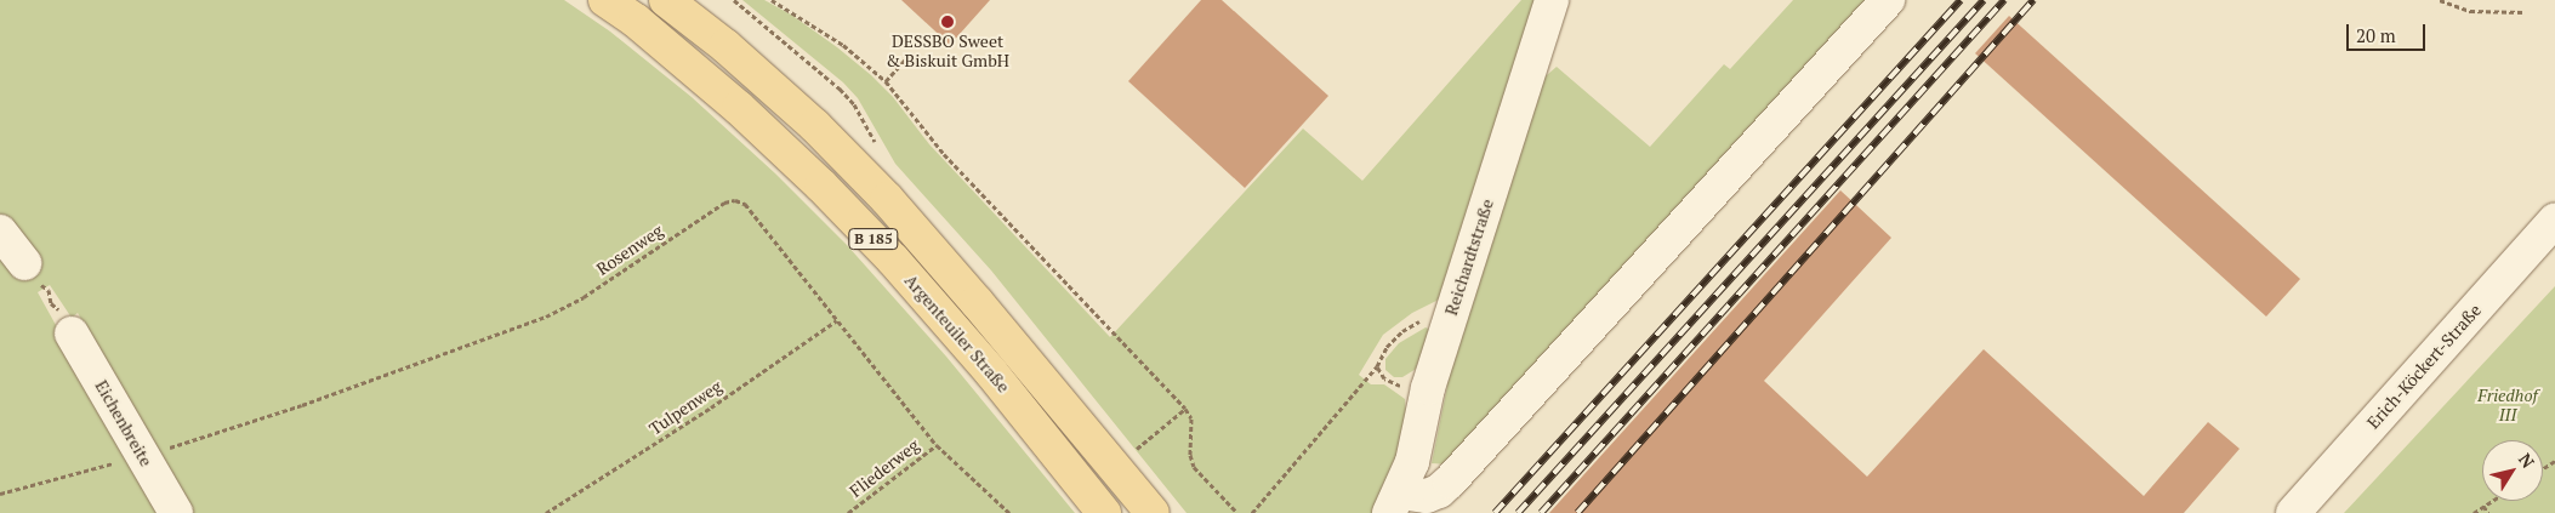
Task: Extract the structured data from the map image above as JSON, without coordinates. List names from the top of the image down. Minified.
{"streets":{"main road":["B 185","Argenteuiler Straße"],"street":["Reichardtstraße","Erich-Köckert-Straße","Eichenbreite"],"path":["Rosenweg","Tulpenweg","Fliederweg"]},"crossings":[["Rosenweg","Tulpenweg"],["Rosenweg","Eichenbreite"],["Rosenweg","Fliederweg"]],"parks":["Friedhof III"],"places":["DESSBO Sweet & Biskuit GmbH"],"scale_bar":"20 m","north":"top right"}
